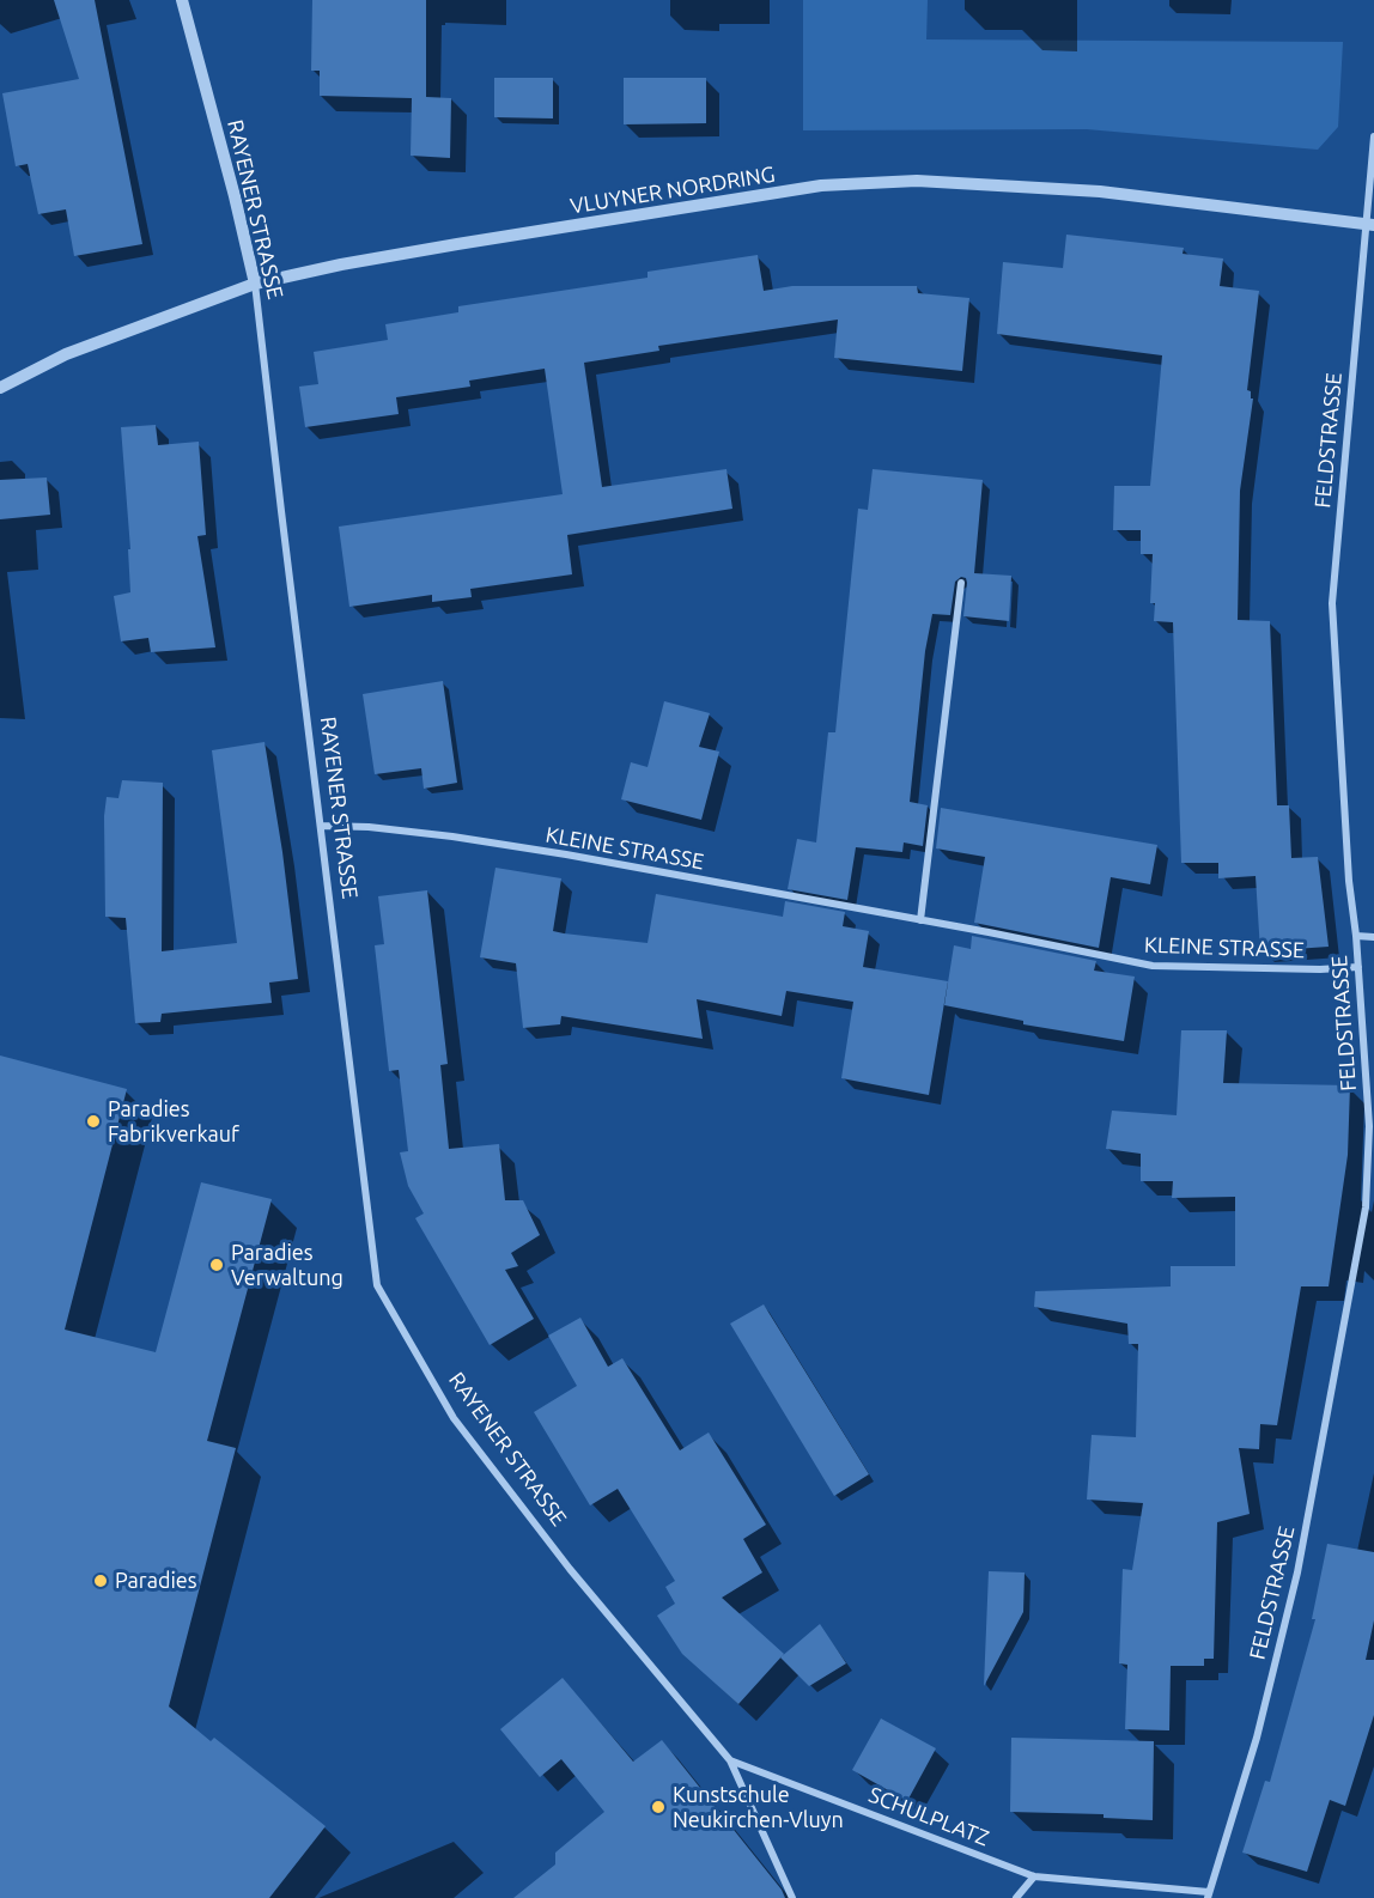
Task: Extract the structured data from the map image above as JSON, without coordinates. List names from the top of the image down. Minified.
{"streets":{"street":["VLUYNER NORDRING","RAYENER STRASSE","FELDSTRASSE","KLEINE STRASSE","SCHULPLATZ"]},"crossings":[["VLUYNER NORDRING","RAYENER STRASSE"],["VLUYNER NORDRING","FELDSTRASSE"],["RAYENER STRASSE","KLEINE STRASSE"],["RAYENER STRASSE","SCHULPLATZ"],["FELDSTRASSE","KLEINE STRASSE"],["FELDSTRASSE","SCHULPLATZ"]],"places":["Paradies Fabrikverkauf","Paradies Verwaltung","Paradies","Kunstschule Neukirchen-Vluyn"]}
